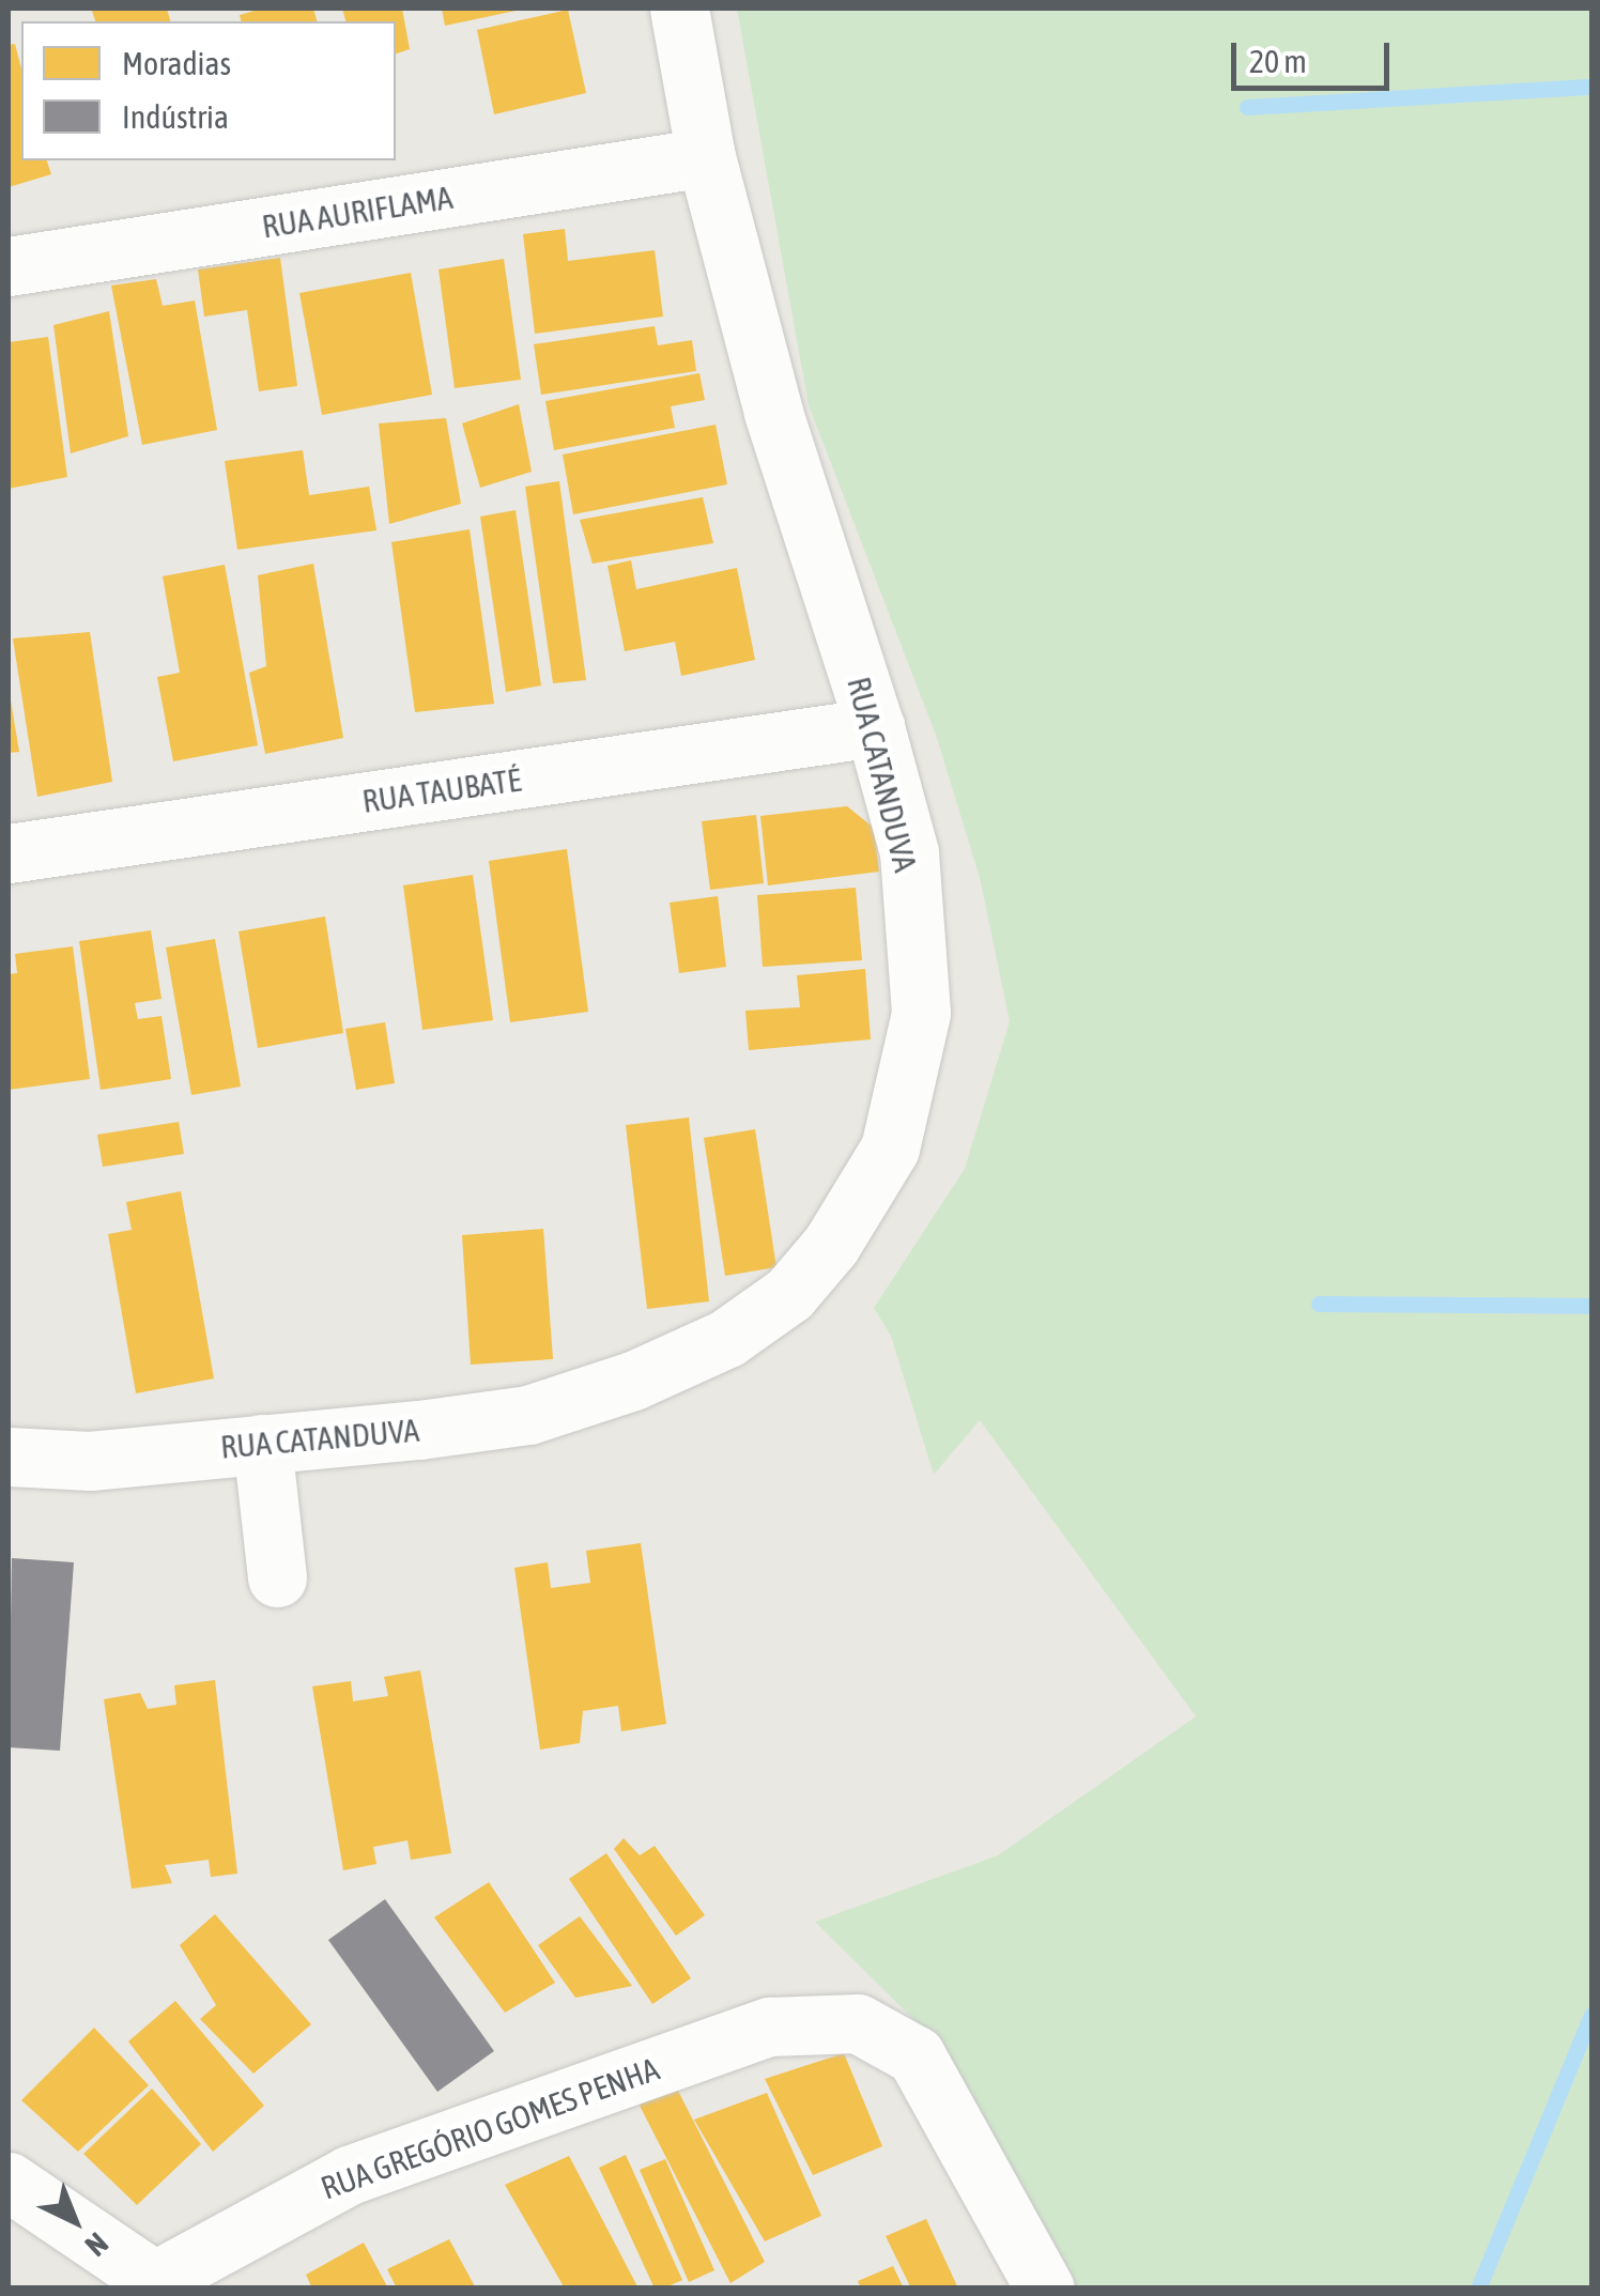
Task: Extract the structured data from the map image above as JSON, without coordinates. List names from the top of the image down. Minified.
{"streets":{"street":["RUA AURIFLAMA","RUA CATANDUVA","RUA TAUBATÉ","RUA GREGÓRIO GOMES PENHA"]},"crossings":[["RUA AURIFLAMA","RUA CATANDUVA"],["RUA CATANDUVA","RUA TAUBATÉ"]],"legend":["Moradias","Indústria"],"scale_bar":"20 m","north":"bottom right"}
